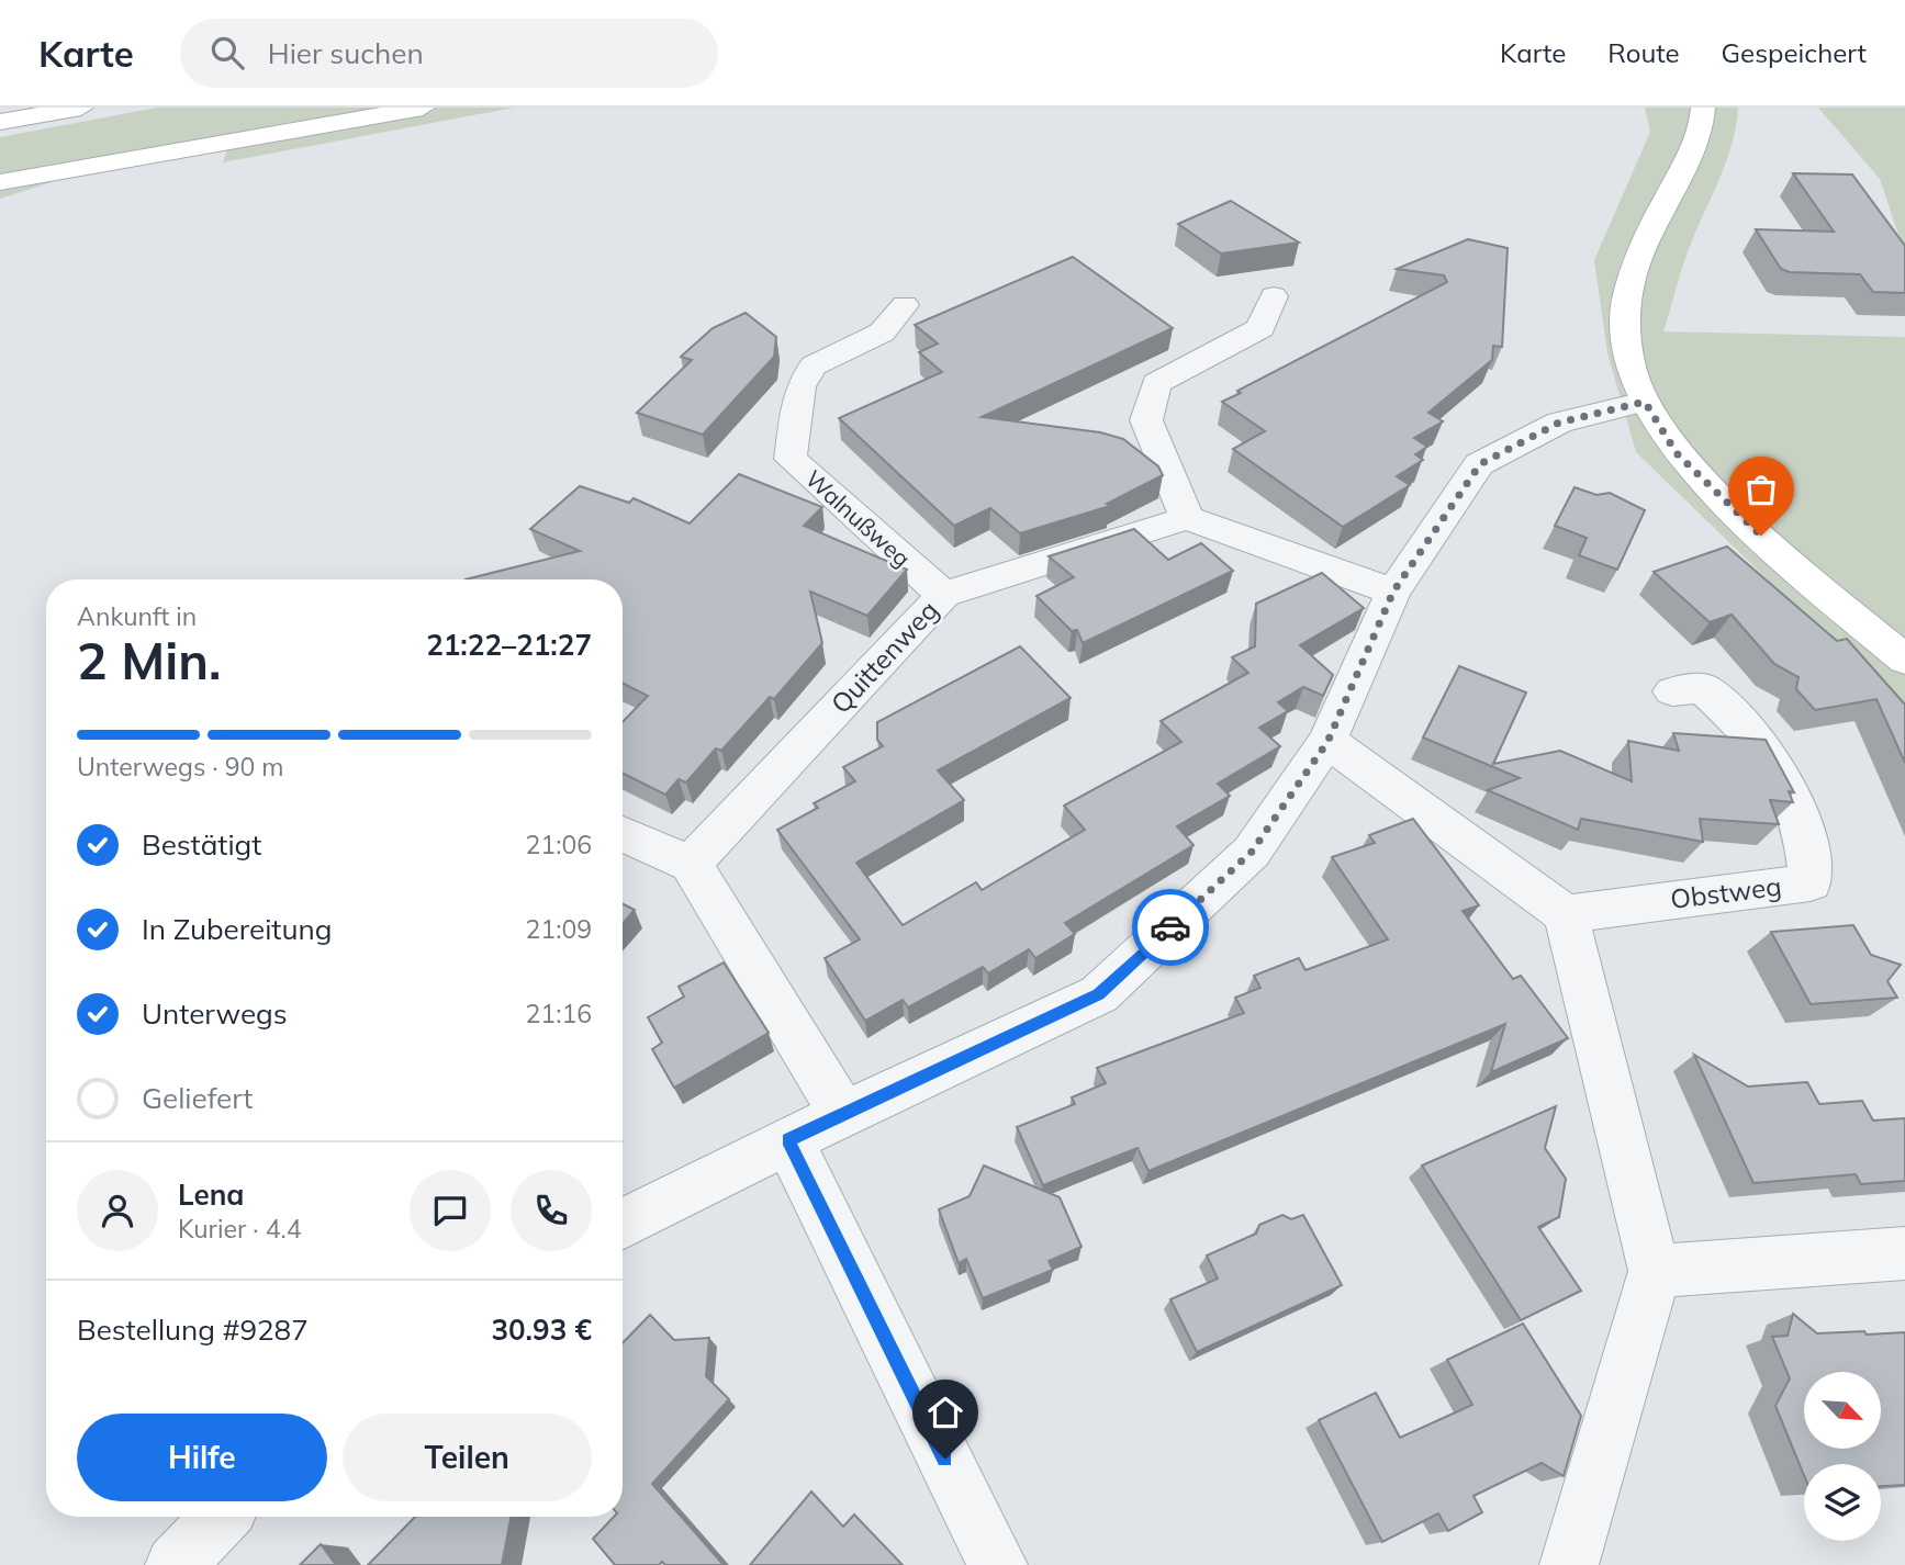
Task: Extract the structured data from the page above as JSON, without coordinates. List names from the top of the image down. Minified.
{"streets":{"street":["Walnußweg","Quittenweg","Obstweg"]},"crossings":[["Walnußweg","Quittenweg"]],"north":"bottom right","page":{"header":"Karte","search":"Hier suchen","nav":["Karte","Route","Gespeichert"],"heading":["2 Min.","Ankunft in","21:22–21:27"],"panel":["Lena","Kurier · 4.4","Bestellung #9287","30.93 €"],"bar":"Unterwegs · 90 m","list":[["Bestätigt","21:06"],["In Zubereitung","21:09"],["Unterwegs","21:16"],"Geliefert"],"buttons":["Hilfe","Teilen"]}}
